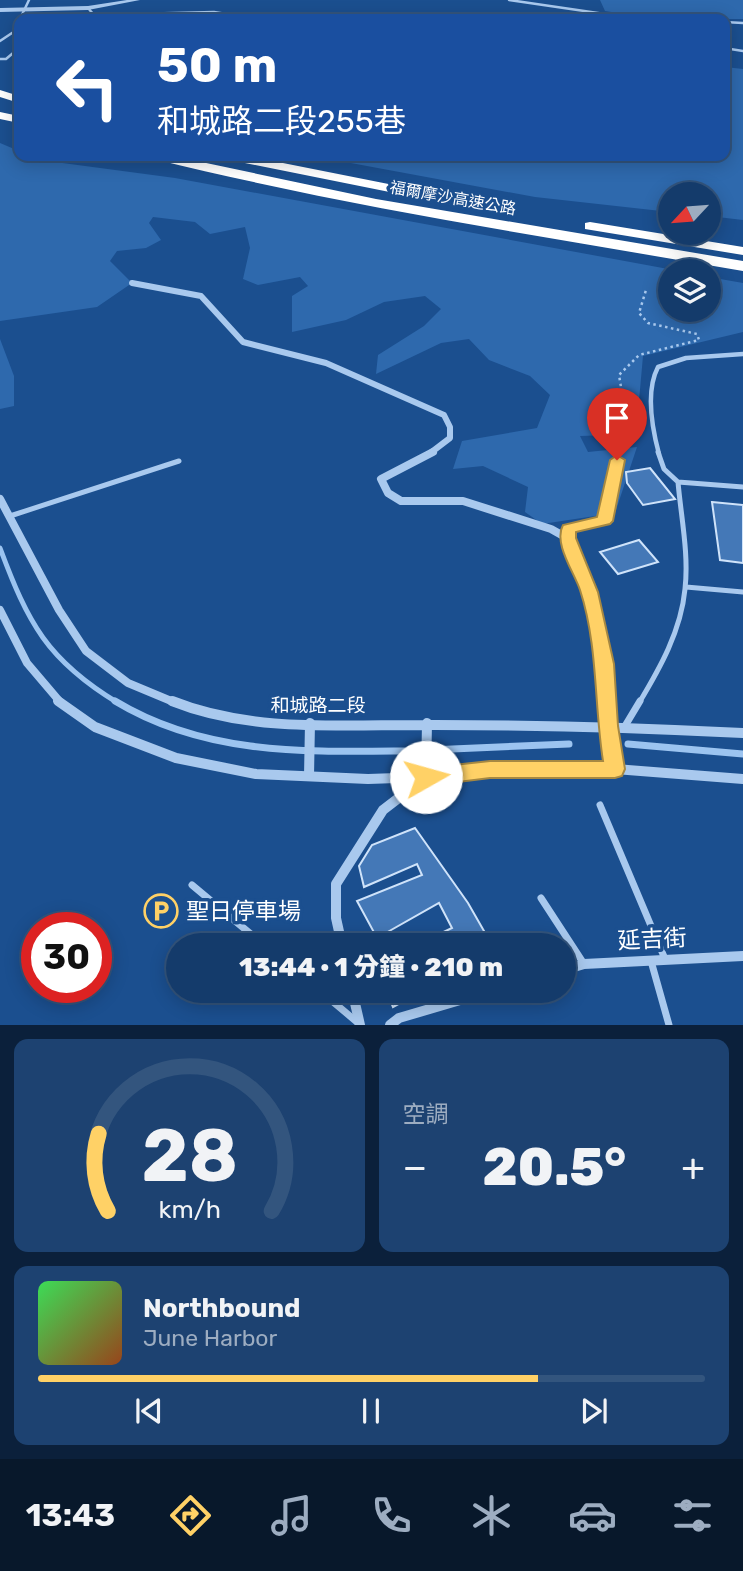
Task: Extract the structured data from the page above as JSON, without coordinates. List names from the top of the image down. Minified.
{"streets":{"highway":["福爾摩沙高速公路"],"street":["和城路二段","延吉街"]},"places":{"parking":["聖日停車場"]},"north":"bottom left","page":{"turn":["50 m","和城路二段255巷"],"limit":"30","trip":"13:44 · 1 分鐘 · 210 m","tile":"空調","heat":["−","20.5°","+"],"song":["Northbound","June Harbor"],"tabs":"13:43","gauge":["28","km/h"]}}
